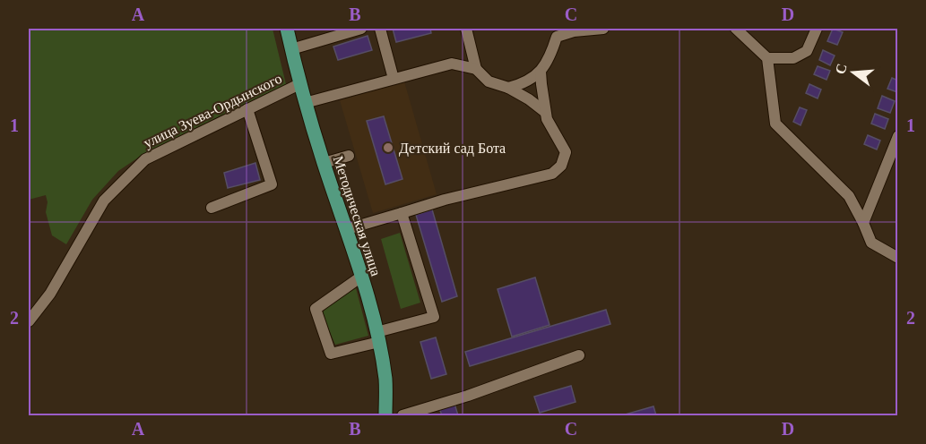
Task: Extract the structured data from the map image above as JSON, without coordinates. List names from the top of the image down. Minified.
{"streets":{"main road":["Методическая улица"],"street":["улица Зуева-Ордынского"]},"crossings":[["улица Зуева-Ордынского","Методическая улица"]],"places":["Детский сад Бота"],"north":"left","grid":{"columns":["A","B","C","D"],"rows":["1","2"]}}
